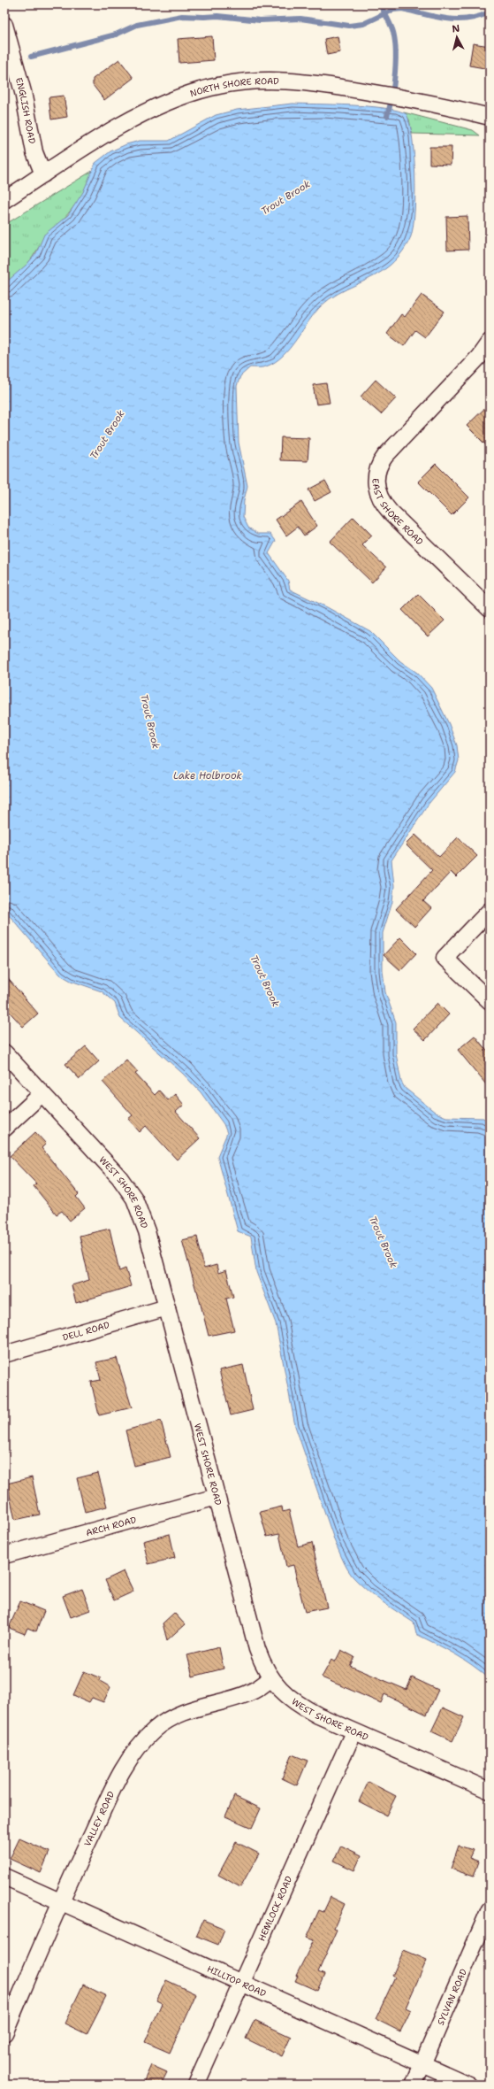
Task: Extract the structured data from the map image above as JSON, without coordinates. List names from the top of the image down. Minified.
{"streets":{"street":["NORTH SHORE ROAD","ENGLISH ROAD","EAST SHORE ROAD","WEST SHORE ROAD","DELL ROAD","ARCH ROAD","VALLEY ROAD","HEMLOCK ROAD","HILLTOP ROAD","SYLVAN ROAD"]},"crossings":[["NORTH SHORE ROAD","ENGLISH ROAD"],["WEST SHORE ROAD","DELL ROAD"],["WEST SHORE ROAD","ARCH ROAD"],["WEST SHORE ROAD","VALLEY ROAD"],["WEST SHORE ROAD","HEMLOCK ROAD"],["VALLEY ROAD","HILLTOP ROAD"],["HEMLOCK ROAD","HILLTOP ROAD"],["HILLTOP ROAD","SYLVAN ROAD"]],"water":["Trout Brook","Lake Holbrook"],"north":"top"}
